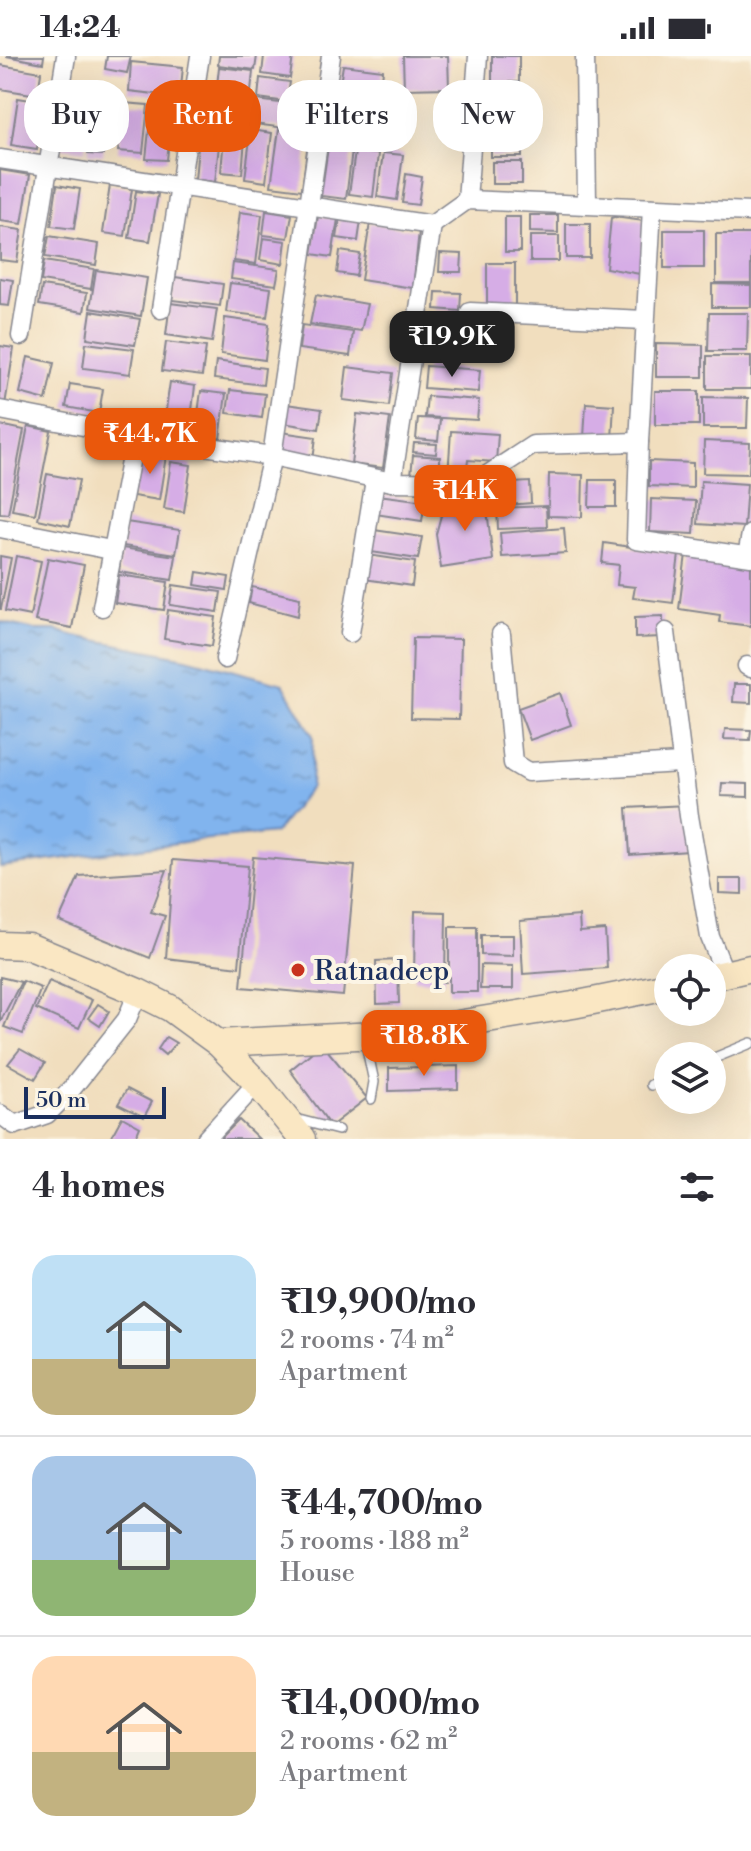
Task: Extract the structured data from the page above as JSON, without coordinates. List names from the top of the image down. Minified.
{"places":["Ratnadeep"],"scale_bar":"50 m","page":{"status":"14:24","chip":["Buy","Rent","Filters","New"],"price":["₹19.9K","₹44.7K","₹14K","₹18.8K"],"scale":"50 m","heading":"4 homes","list":[{"name":"₹19,900/mo","note":"2 rooms · 74 m² · Apartment"},{"name":"₹44,700/mo","note":"5 rooms · 188 m² · House"},{"name":"₹14,000/mo","note":"2 rooms · 62 m² · Apartment"}]}}
